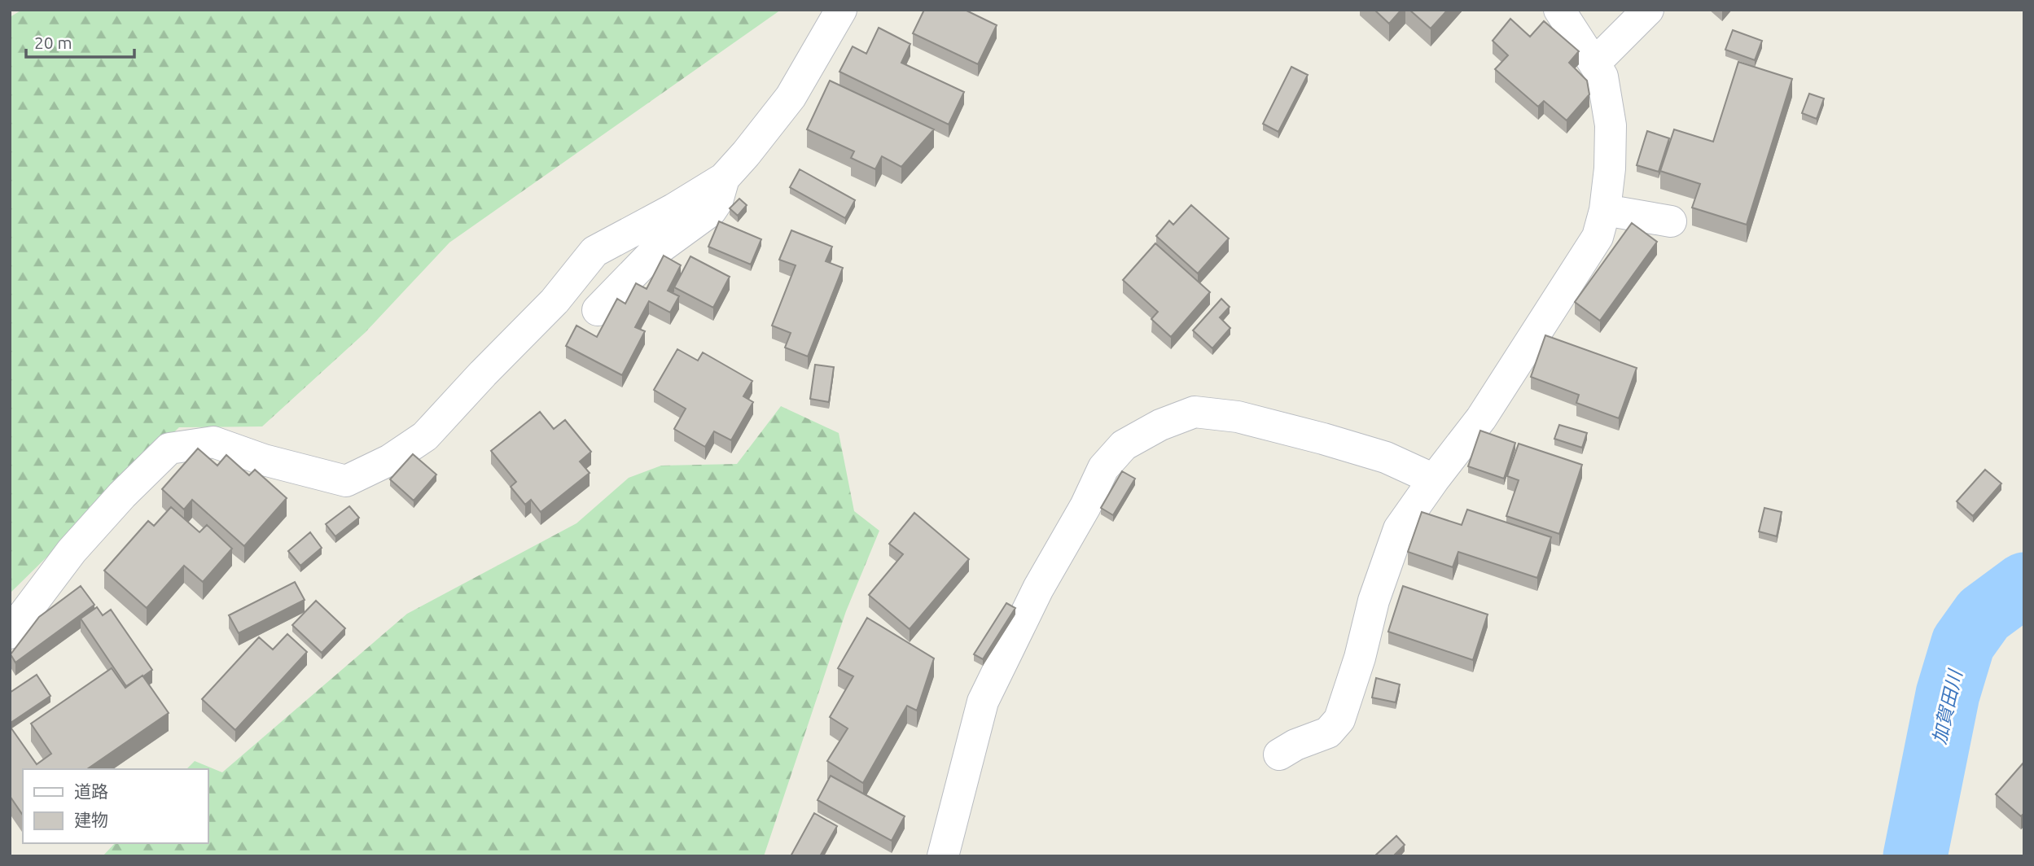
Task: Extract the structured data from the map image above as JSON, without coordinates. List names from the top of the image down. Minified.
{"water":["加賀田川"],"legend":["道路","建物"],"scale_bar":"20 m"}
